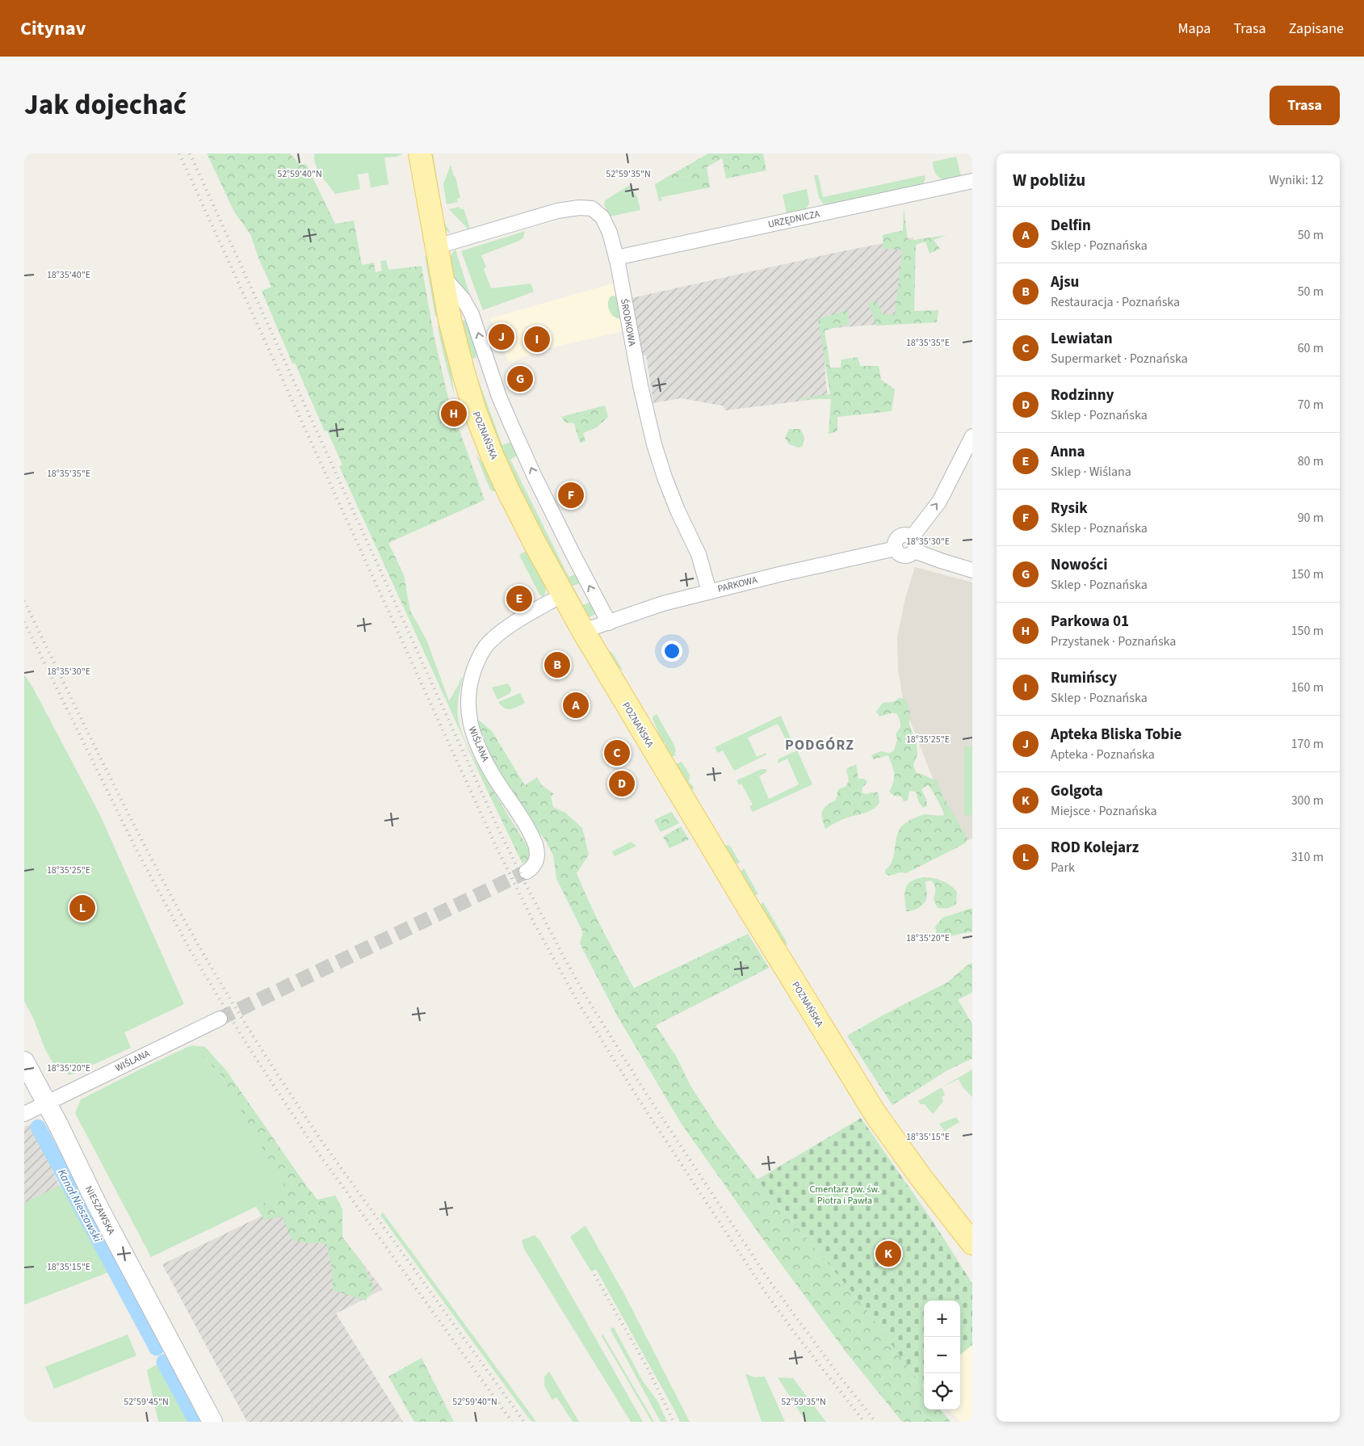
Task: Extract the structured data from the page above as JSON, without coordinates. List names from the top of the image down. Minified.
{"streets":{"main road":["POZNAŃSKA","NIESZAWSKA"],"street":["URZĘDNICZA","ŚRODKOWA","PARKOWA","WIŚLANA"]},"crossings":[["URZĘDNICZA","ŚRODKOWA"],["ŚRODKOWA","POZNAŃSKA"],["ŚRODKOWA","PARKOWA"],["POZNAŃSKA","PARKOWA"],["POZNAŃSKA","WIŚLANA"],["WIŚLANA","NIESZAWSKA"]],"districts":["PODGÓRZ"],"water":["Kanał Nieszawski"],"parks":["Cmentarz pw. św. Piotra i Pawła"],"page":{"header":"Citynav","nav":["Mapa","Trasa","Zapisane"],"title":"Jak dojechać","buttons":"Trasa","heading":["W pobliżu","Wyniki: 12"],"list":[{"mark":"A","name":"Delfin","note":"Sklep · Poznańska","value":"50 m"},{"mark":"B","name":"Ajsu","note":"Restauracja · Poznańska","value":"50 m"},{"mark":"C","name":"Lewiatan","note":"Supermarket · Poznańska","value":"60 m"},{"mark":"D","name":"Rodzinny","note":"Sklep · Poznańska","value":"70 m"},{"mark":"E","name":"Anna","note":"Sklep · Wiślana","value":"80 m"},{"mark":"F","name":"Rysik","note":"Sklep · Poznańska","value":"90 m"},{"mark":"G","name":"Nowości","note":"Sklep · Poznańska","value":"150 m"},{"mark":"H","name":"Parkowa 01","note":"Przystanek · Poznańska","value":"150 m"},{"mark":"I","name":"Rumińscy","note":"Sklep · Poznańska","value":"160 m"},{"mark":"J","name":"Apteka Bliska Tobie","note":"Apteka · Poznańska","value":"170 m"},{"mark":"K","name":"Golgota","note":"Miejsce · Poznańska","value":"300 m"},{"mark":"L","name":"ROD Kolejarz","note":"Park","value":"310 m"}],"pins":["J","I","G","H","F","E","B","A","C","D","L","K"],"map_buttons":["+","−"]},"coordinates":["52°59'40\"N","52°59'35\"N","18°35'40\"E","18°35'35\"E","18°35'30\"E","18°35'25\"E","18°35'20\"E","18°35'15\"E","52°59'45\"N"]}
